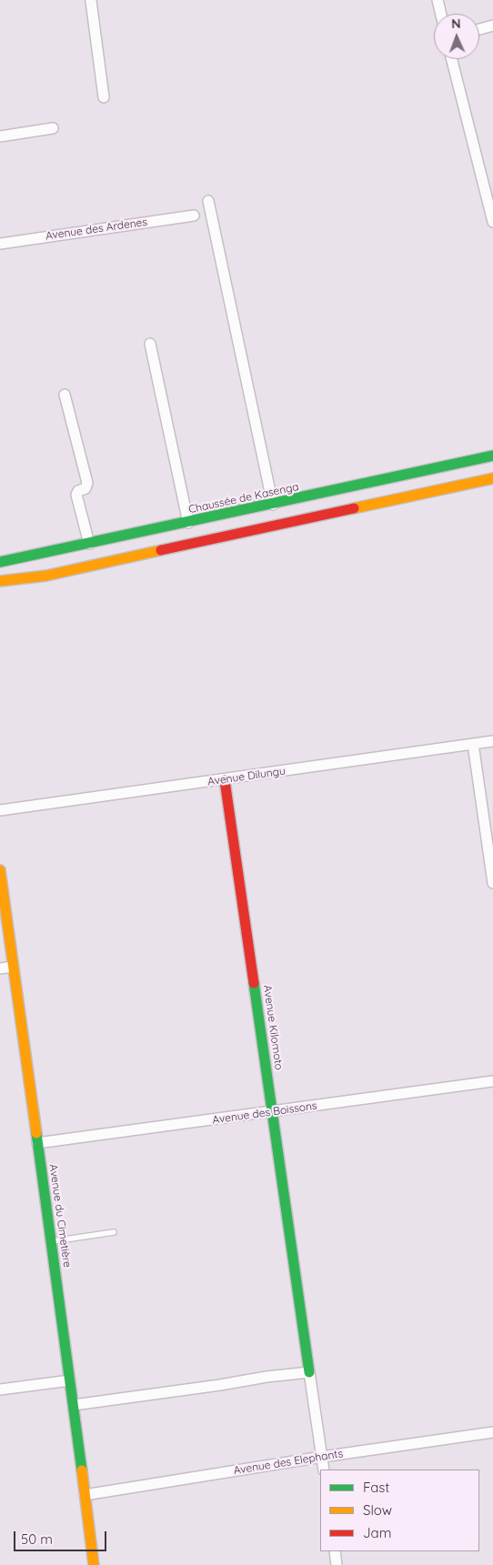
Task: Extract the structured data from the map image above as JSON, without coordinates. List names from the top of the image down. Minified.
{"streets":{"street":["Avenue des Ardenes","Chaussée de Kasenga","Avenue Dilungu","Avenue Kilomoto","Avenue des Boissons","Avenue du Cimetière","Avenue des Elephants"]},"crossings":[["Avenue Dilungu","Avenue Kilomoto"],["Avenue Kilomoto","Avenue des Boissons"],["Avenue des Boissons","Avenue du Cimetière"],["Avenue du Cimetière","Avenue des Elephants"]],"legend":["Fast","Slow","Jam"],"scale_bar":"50 m","north":"top"}
